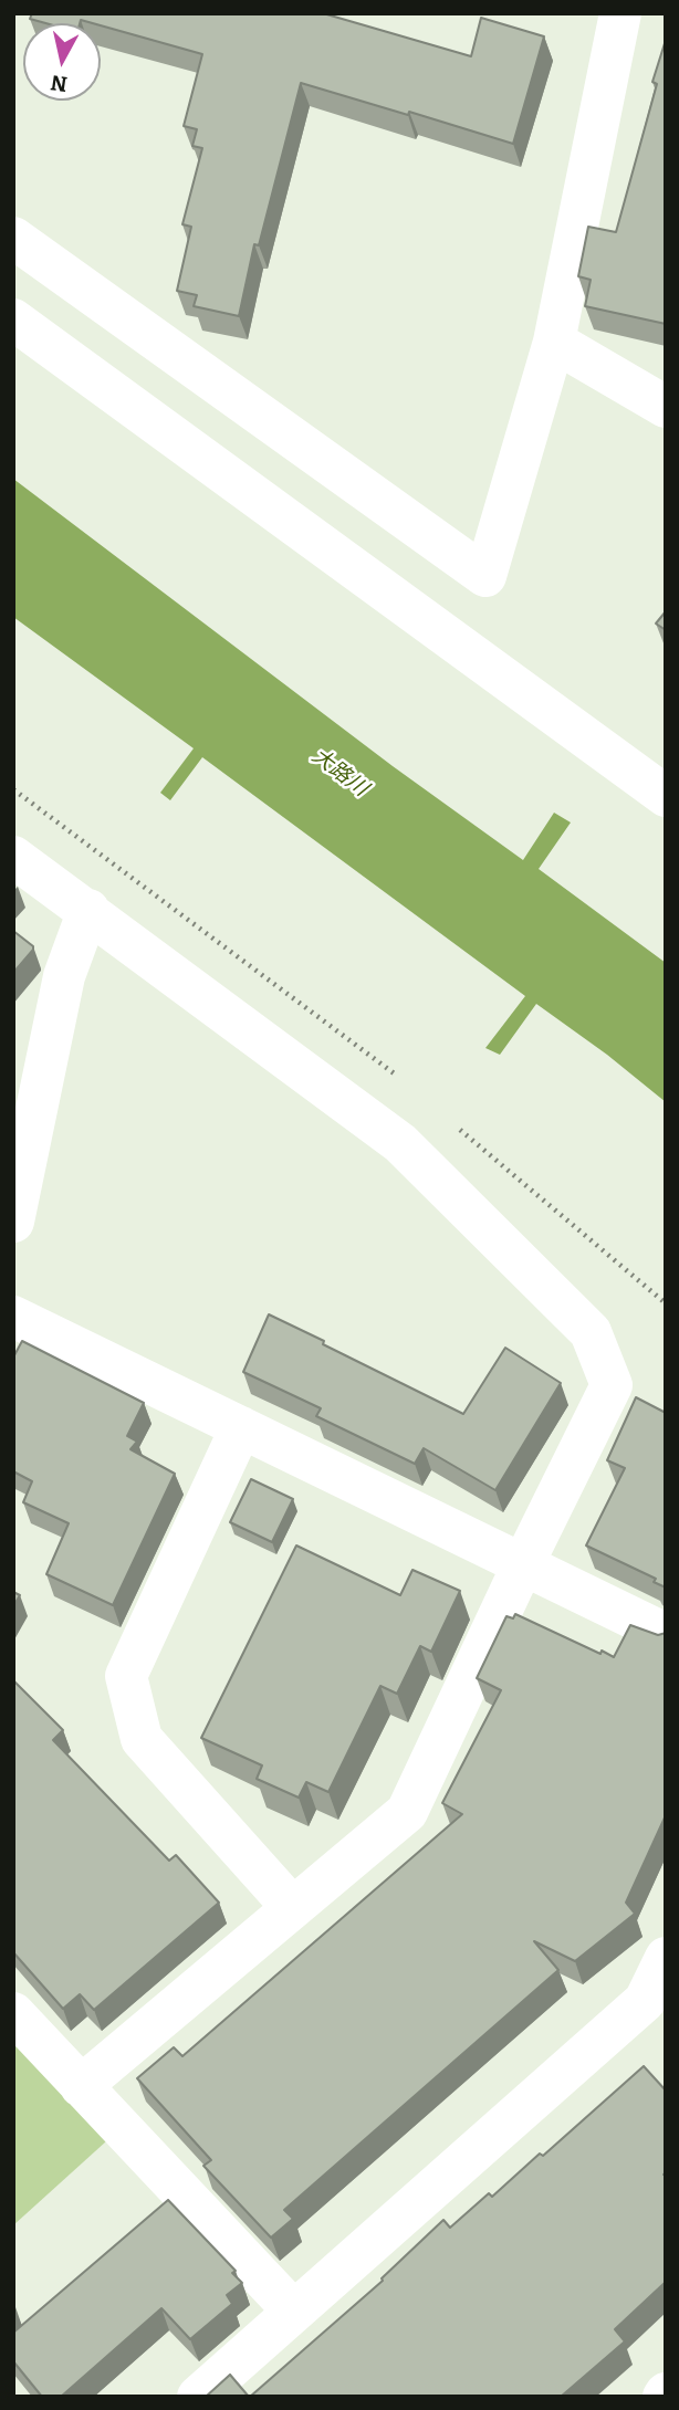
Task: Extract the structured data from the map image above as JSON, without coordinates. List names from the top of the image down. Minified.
{"water":["大路川"],"north":"bottom"}
